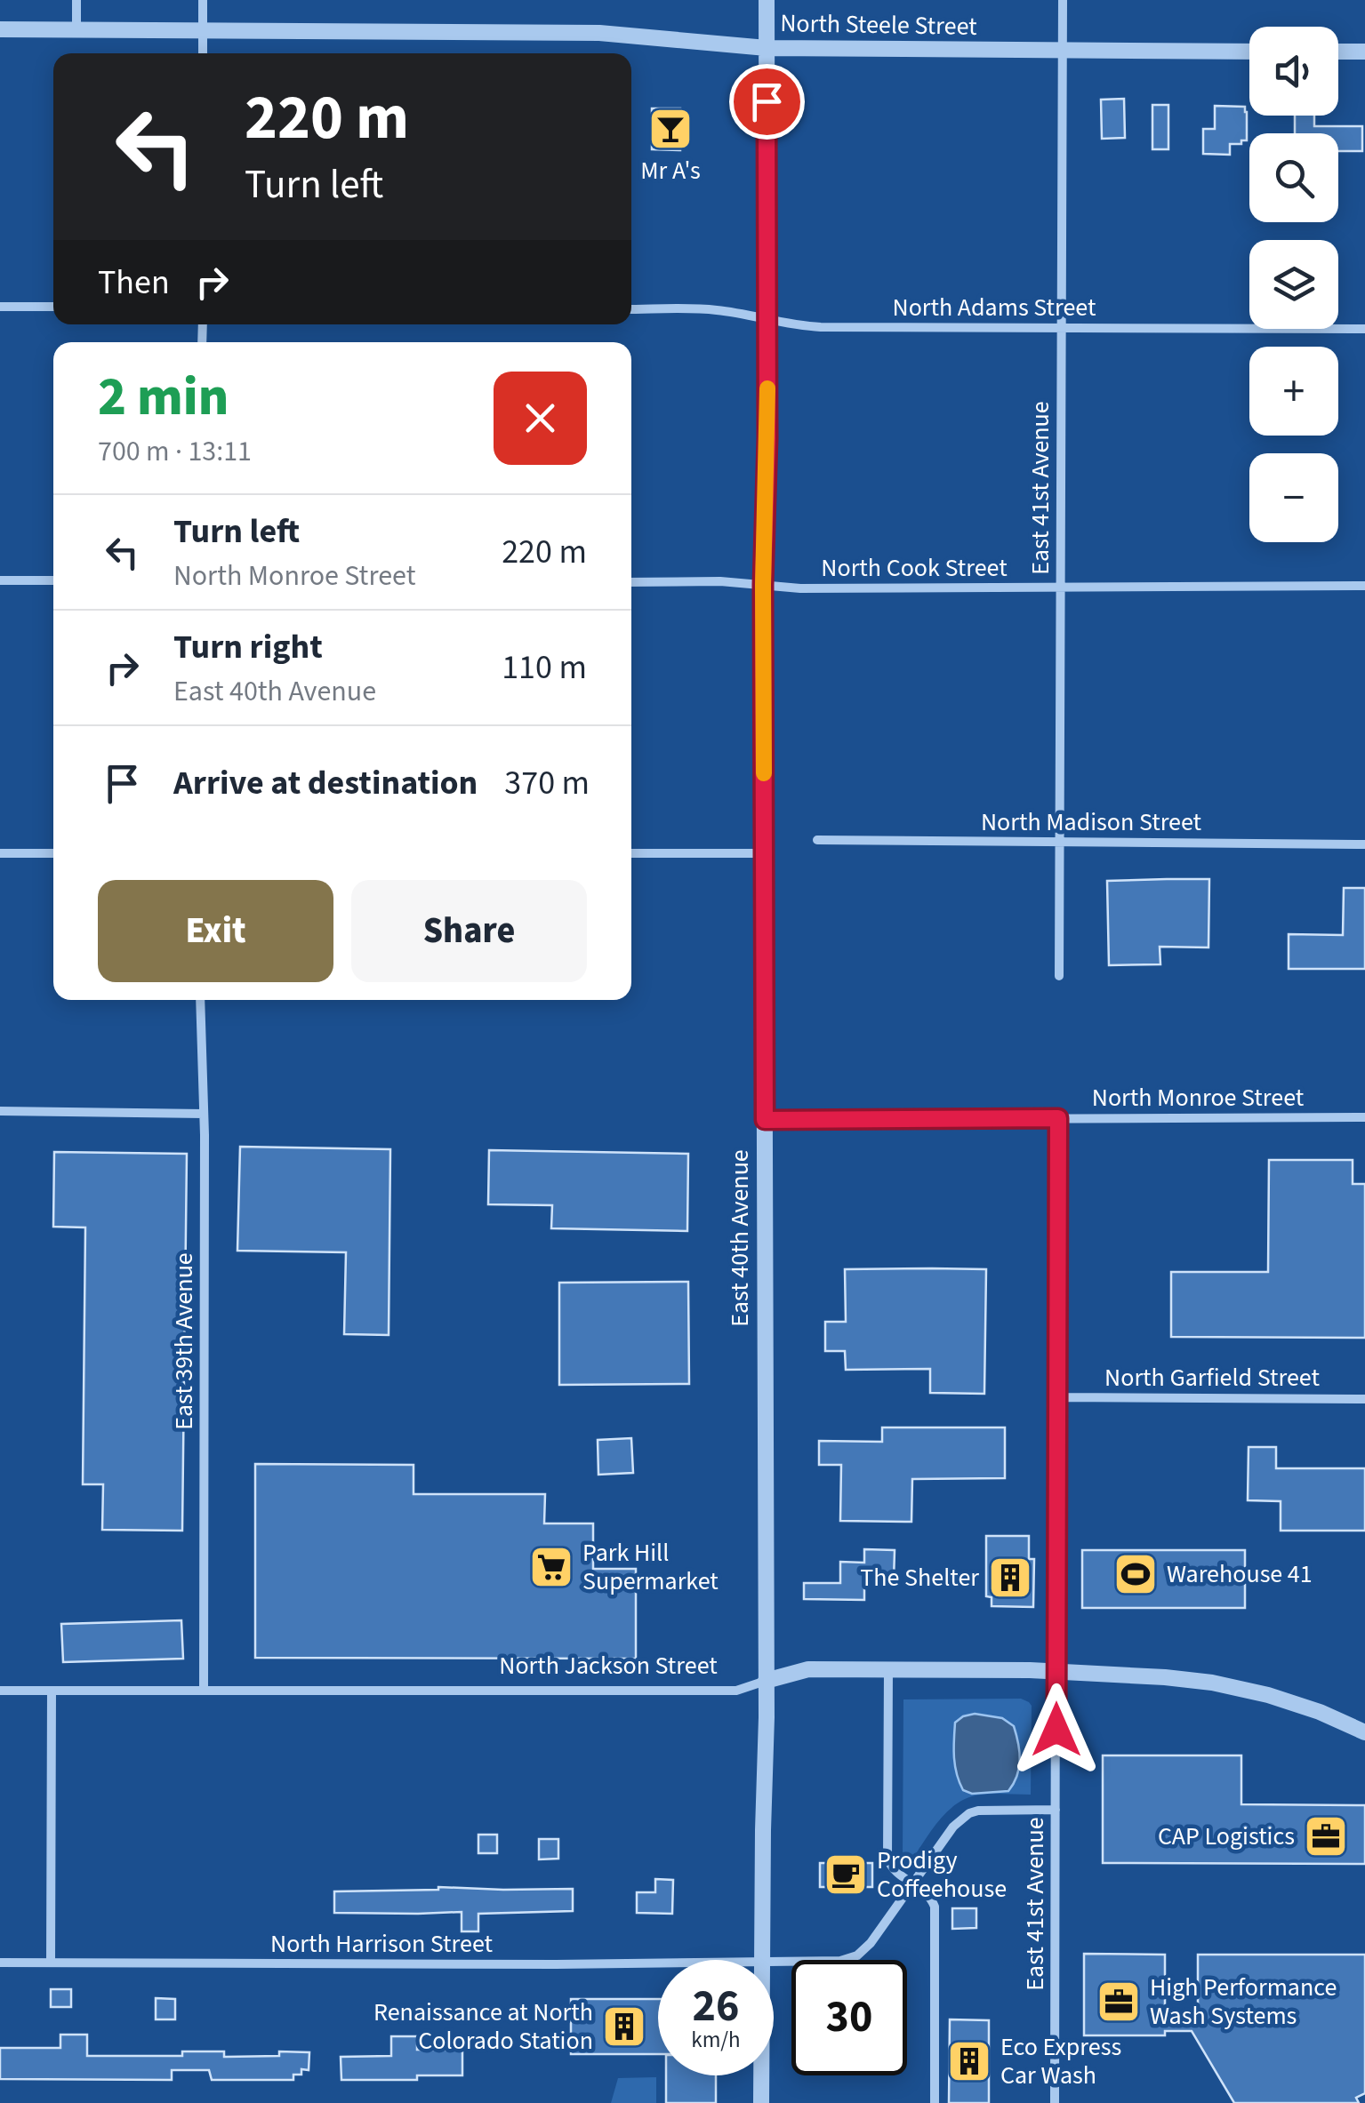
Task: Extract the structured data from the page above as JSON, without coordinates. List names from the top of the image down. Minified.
{"streets":{"street":["North Steele Street","North Adams Street","East 41st Avenue","North Cook Street","North Madison Street","North Monroe Street","East 40th Avenue","East 39th Avenue","North Garfield Street","North Jackson Street","North Harrison Street"]},"crossings":[["North Steele Street","East 41st Avenue"],["North Steele Street","East 40th Avenue"],["North Adams Street","East 41st Avenue"],["North Adams Street","East 40th Avenue"],["East 41st Avenue","North Cook Street"],["East 41st Avenue","North Madison Street"],["East 41st Avenue","North Monroe Street"],["East 41st Avenue","North Garfield Street"],["East 41st Avenue","North Jackson Street"],["East 41st Avenue","North Harrison Street"],["North Cook Street","East 40th Avenue"],["North Monroe Street","East 40th Avenue"],["East 40th Avenue","North Jackson Street"],["East 39th Avenue","North Jackson Street"]],"places":{"bar":["Mr A's"],"supermarket":["Park Hill Supermarket"],"sports":["Warehouse 41"],"building":["The Shelter","Renaissance at North Colorado Station","Eco Express Car Wash"],"office":["CAP Logistics","High Performance Wash Systems"],"cafe":["Prodigy Coffeehouse"]},"page":{"map_buttons":["+","−"],"turn":["220 m","Turn left"],"then":"Then","heading":["2 min","700 m · 13:11"],"list":[{"name":"Turn left","note":"North Monroe Street","value":"220 m"},{"name":"Turn right","note":"East 40th Avenue","value":"110 m"},{"name":"Arrive at destination","value":"370 m"}],"buttons":["Exit","Share"],"speed":"26 km/h","limit":"30"}}
